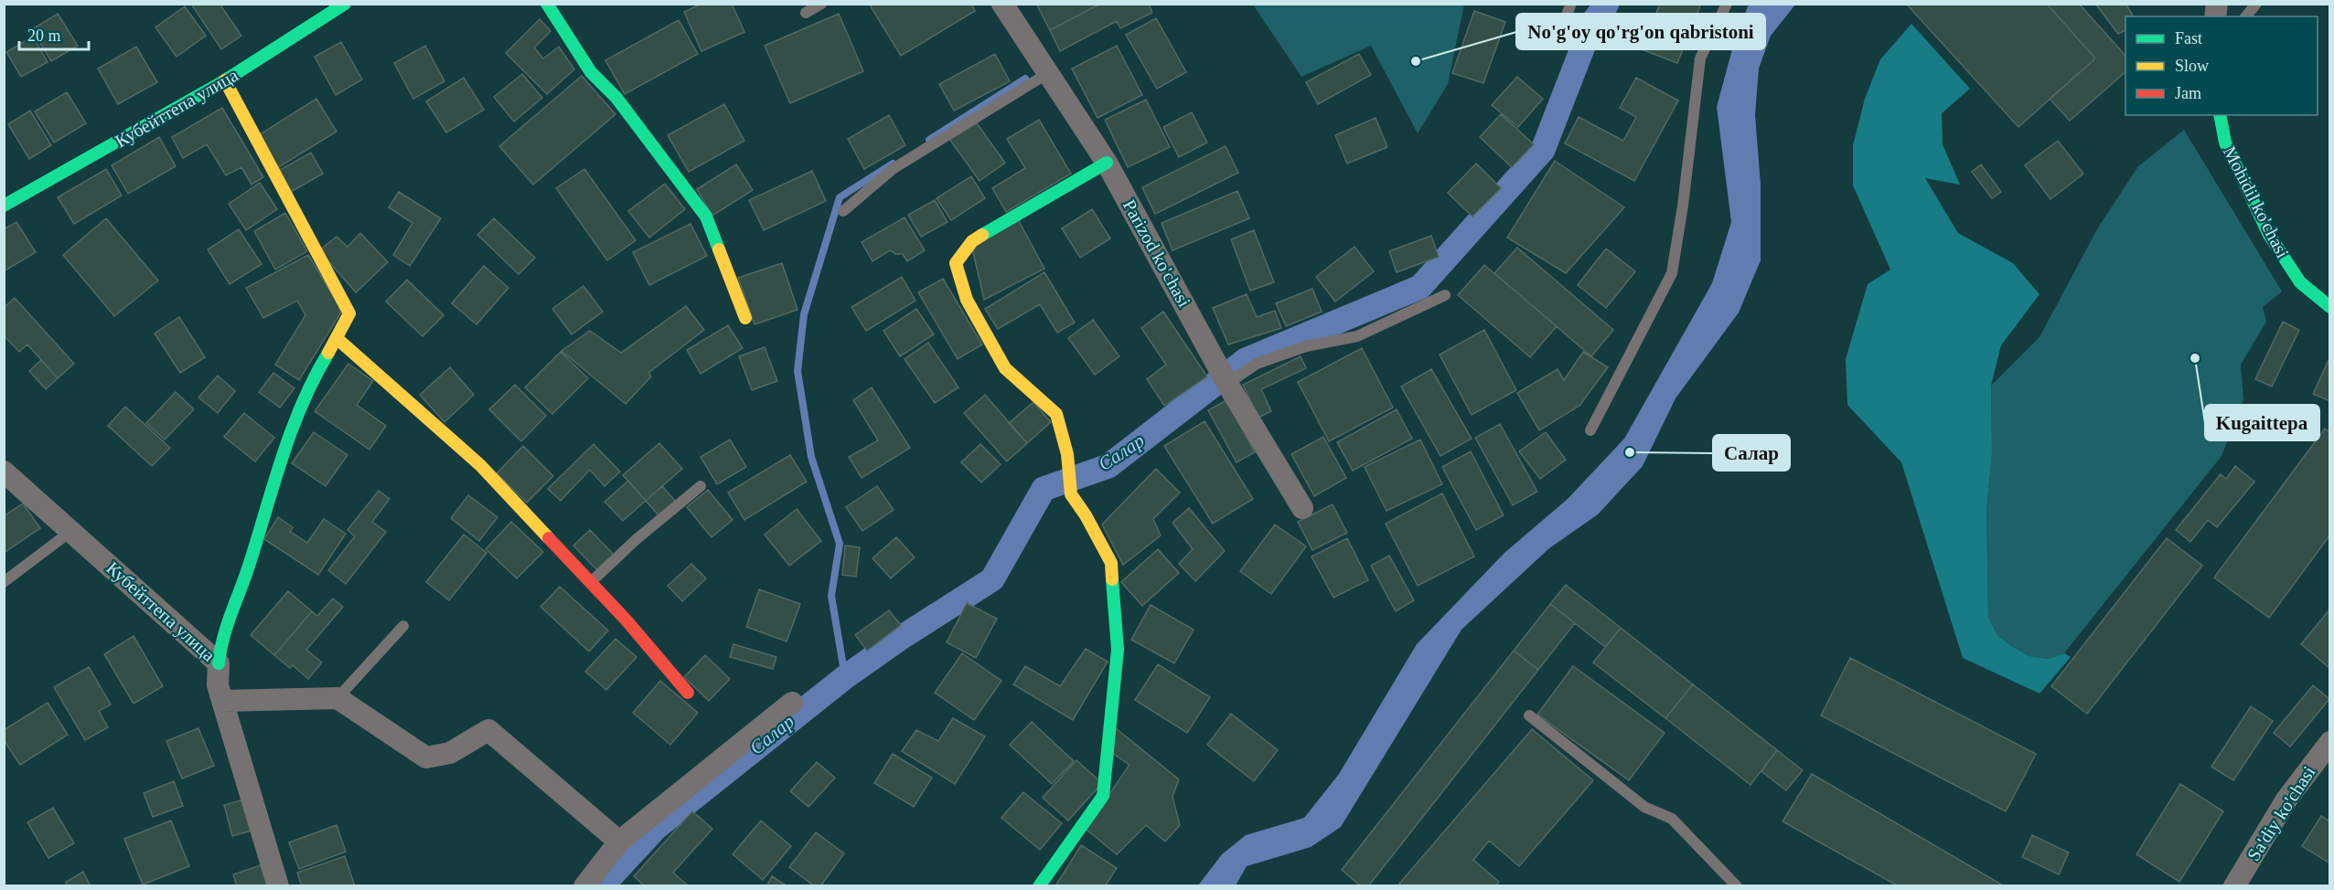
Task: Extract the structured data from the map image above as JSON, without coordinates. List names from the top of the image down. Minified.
{"streets":{"street":["Кубейттепа улица","Mohidil ko'chasi","Parizod ko'chasi","Sa'diy ko'chasi"]},"water":["Салар"],"places":["No'g'oy qo'rg'on qabristoni","Kugaittepa","Салар"],"legend":["Fast","Slow","Jam"],"scale_bar":"20 m"}
